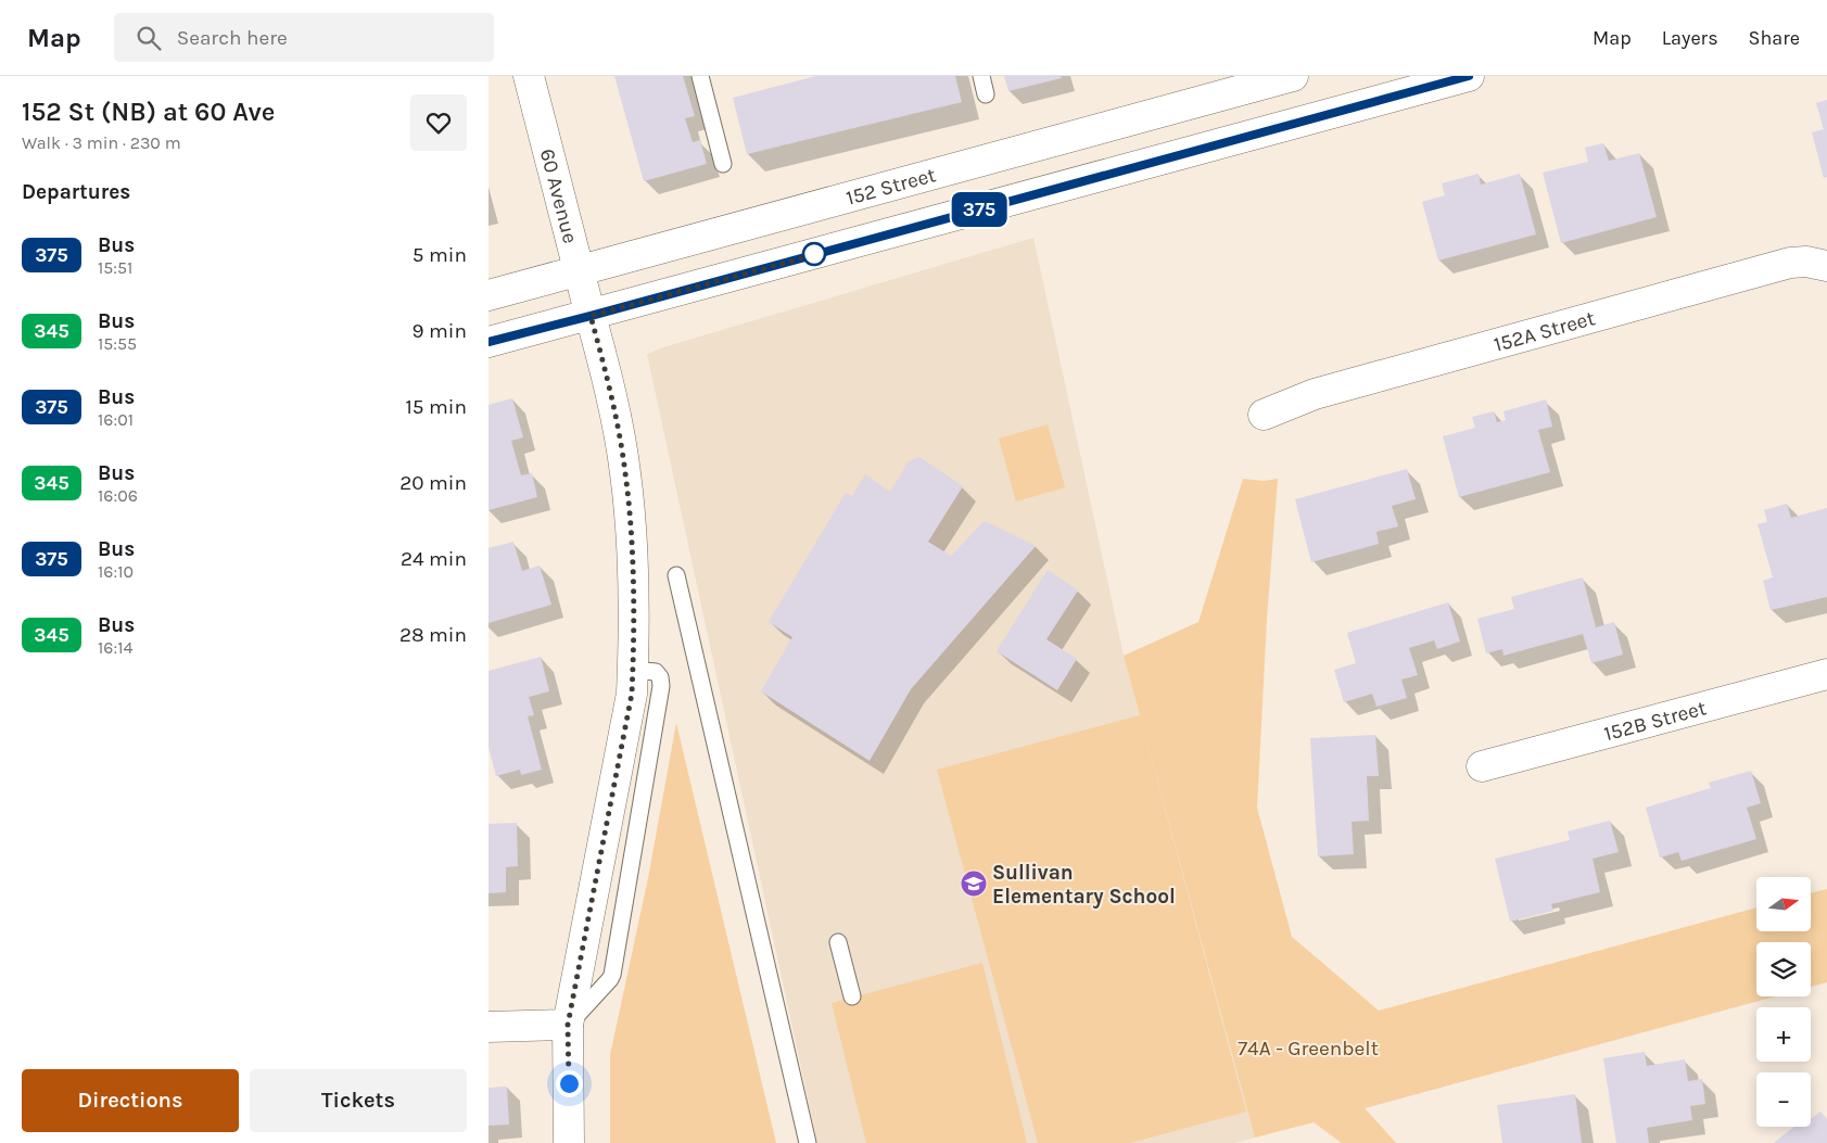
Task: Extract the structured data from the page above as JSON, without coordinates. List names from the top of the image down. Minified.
{"streets":{"street":["152 Street","60 Avenue","152A Street","152B Street"]},"crossings":[["152 Street","60 Avenue"]],"parks":["74A - Greenbelt"],"places":{"school or university":["Sullivan Elementary School"]},"lines":["bus line 375"],"north":"right","page":{"header":"Map","search":"Search here","nav":["Map","Layers","Share"],"heading":[["152 St (NB) at 60 Ave","Walk · 3 min · 230 m"],"Departures"],"on_map":"375","list":[{"mark":"375","name":"Bus","note":"15:51","value":"5 min"},{"mark":"345","name":"Bus","note":"15:55","value":"9 min"},{"mark":"375","name":"Bus","note":"16:01","value":"15 min"},{"mark":"345","name":"Bus","note":"16:06","value":"20 min"},{"mark":"375","name":"Bus","note":"16:10","value":"24 min"},{"mark":"345","name":"Bus","note":"16:14","value":"28 min"}],"map_buttons":["+","−"],"buttons":["Directions","Tickets"]}}
